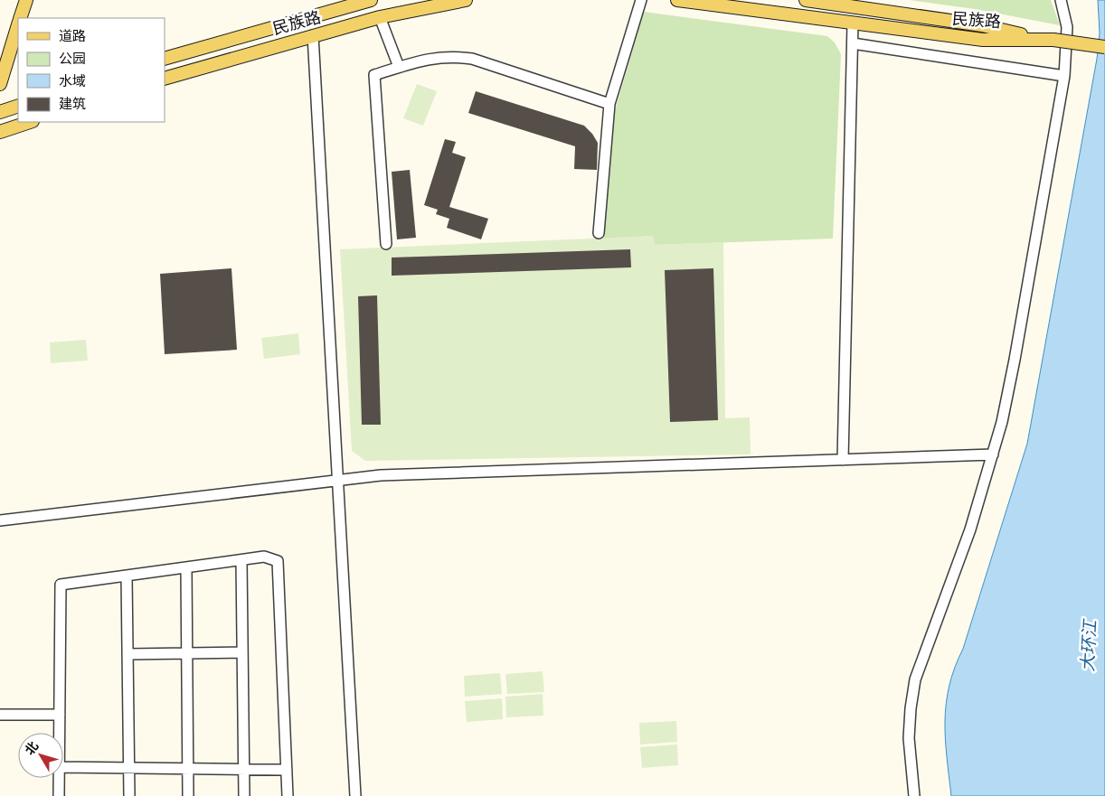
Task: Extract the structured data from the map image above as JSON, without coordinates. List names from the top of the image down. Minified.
{"streets":{"main road":["民族路"]},"water":["大环江"],"legend":["道路","公园","水域","建筑"],"north":"top left"}
